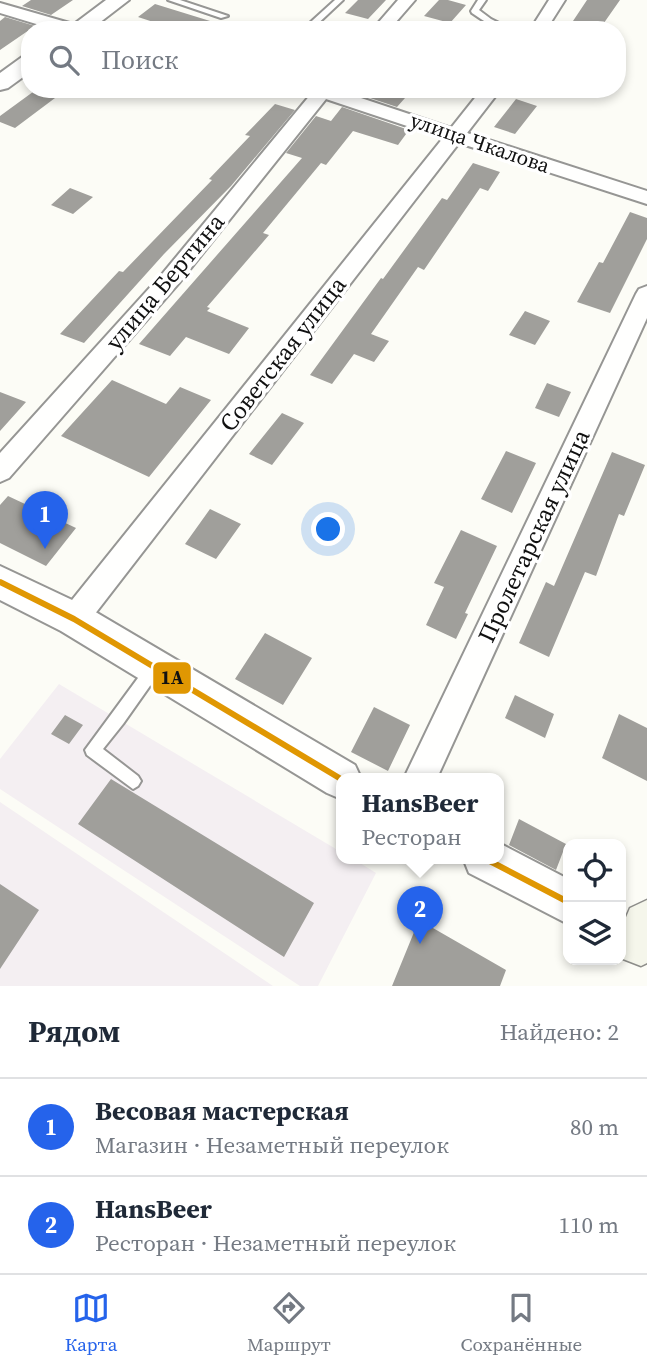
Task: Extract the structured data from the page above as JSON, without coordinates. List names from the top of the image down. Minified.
{"streets":{"street":["улица Чкалова","улица Бертина","Советская улица","Пролетарская улица"]},"crossings":[["улица Чкалова","Советская улица"]],"lines":["transit line 1А"],"page":{"search":"Поиск","pins":["1","2"],"popup":["HansBeer","Ресторан"],"heading":["Рядом","Найдено: 2"],"list":[{"mark":"1","name":"Весовая мастерская","note":"Магазин · Незаметный переулок","value":"80 m"},{"mark":"2","name":"HansBeer","note":"Ресторан · Незаметный переулок","value":"110 m"}],"nav":["Карта","Маршрут","Сохранённые"]}}
